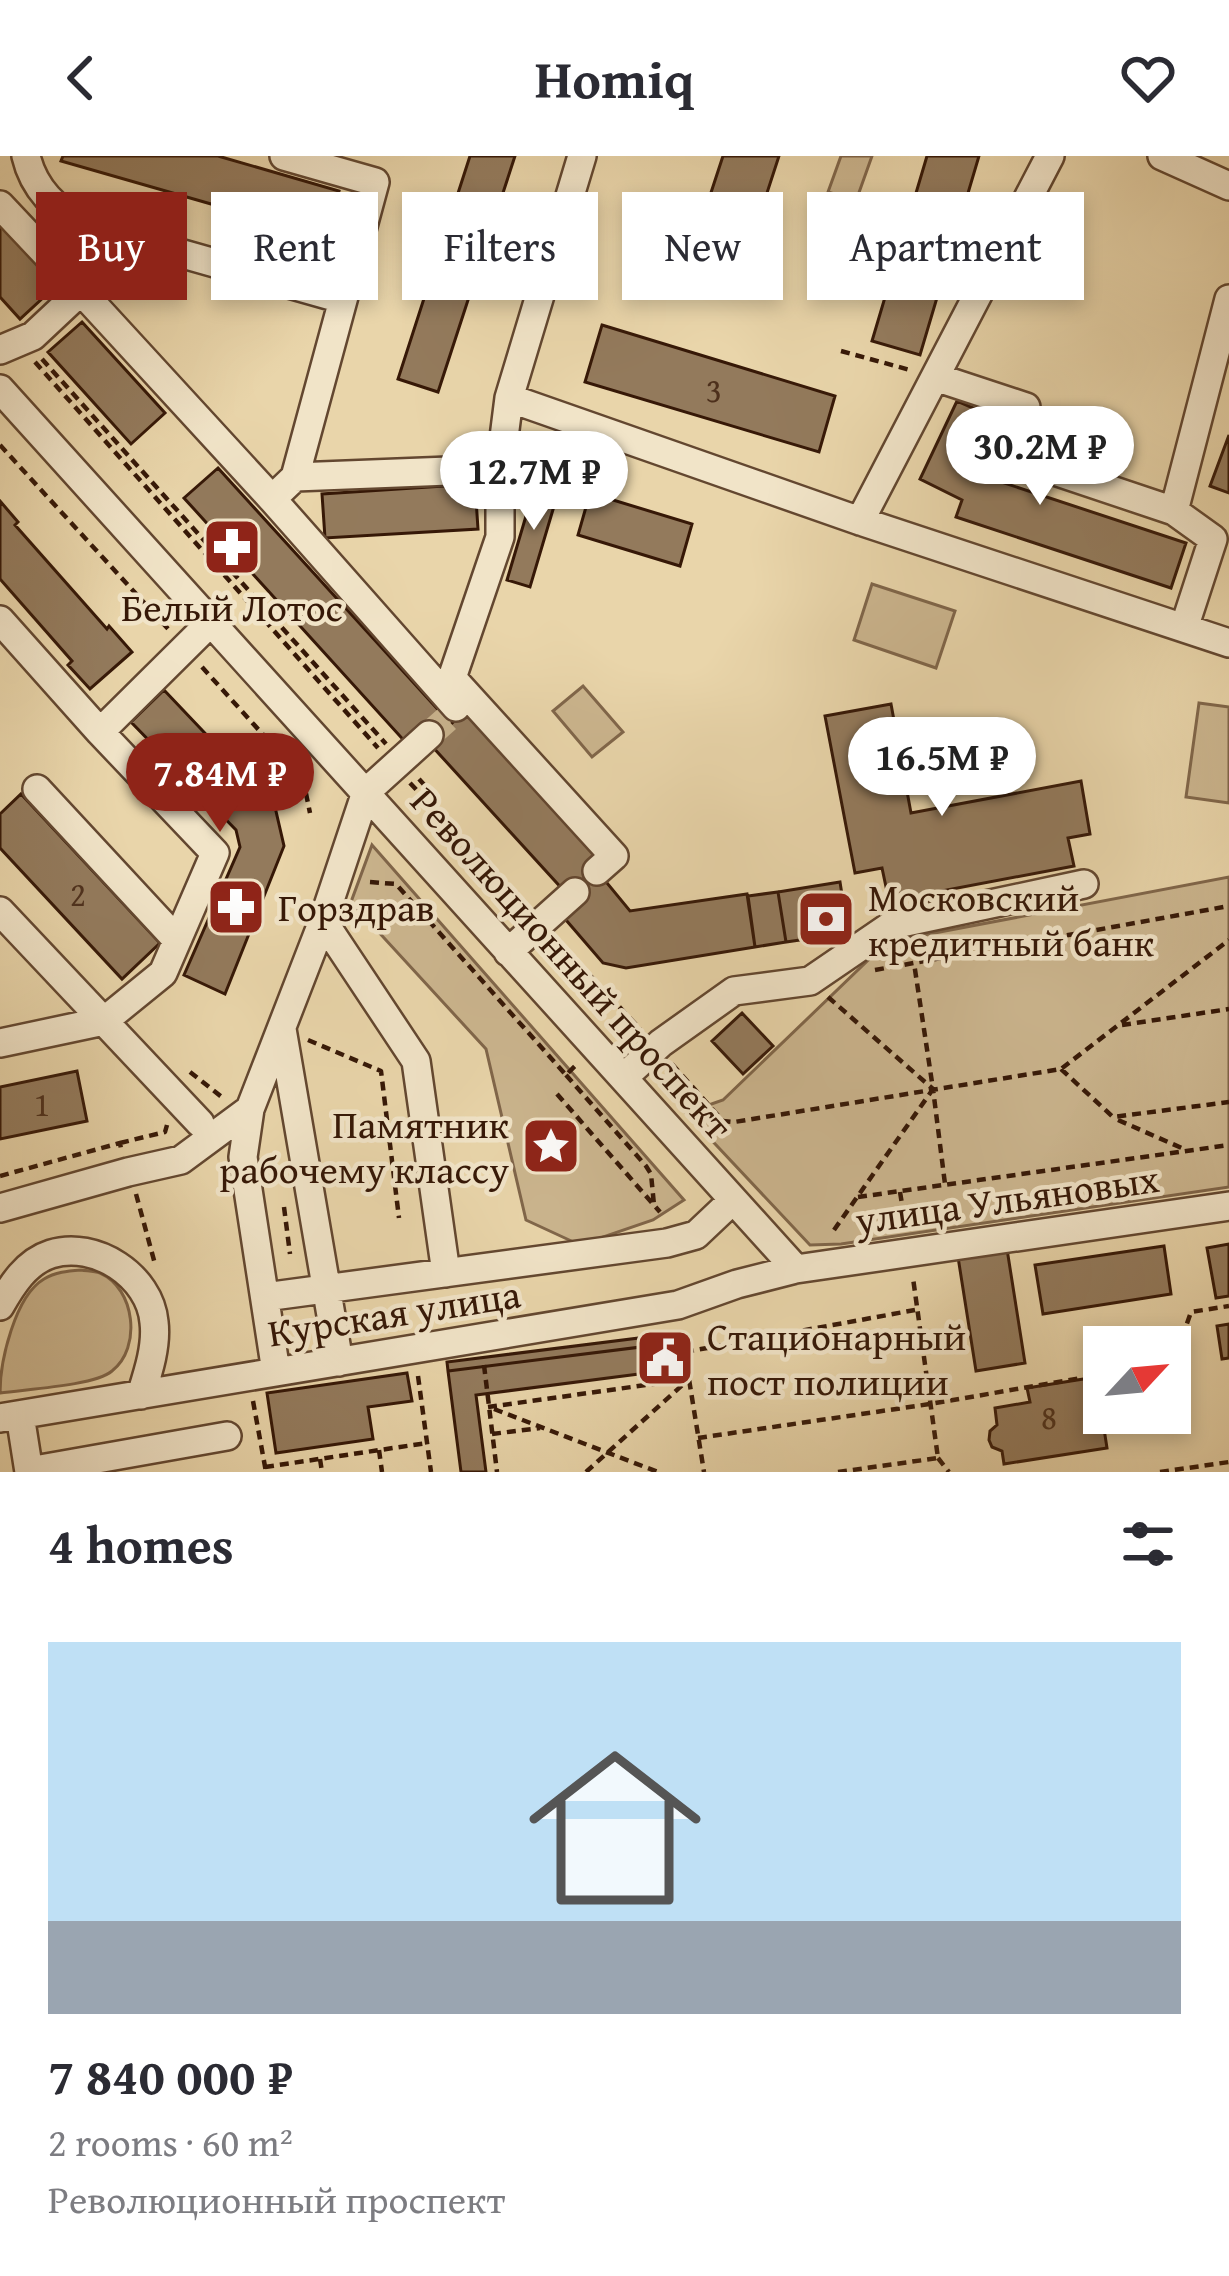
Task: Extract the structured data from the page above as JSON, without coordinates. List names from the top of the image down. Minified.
{"streets":{"street":["Революционный проспект","улица Ульяновых","Курская улица"]},"crossings":[["Революционный проспект","улица Ульяновых"],["Революционный проспект","Курская улица"],["улица Ульяновых","Курская улица"]],"places":{"pharmacy":["Белый Лотос","Горздрав"],"bank":["Московский кредитный банк"],"place":["Памятник рабочему классу"],"public building":["Стационарный пост полиции"]},"house_numbers":["3","2","1","8"],"north":"top right","page":{"header":"Homiq","chip":["Buy","Rent","Filters","New","Apartment"],"price":["30.2M ₽","12.7M ₽","16.5M ₽","7.84M ₽"],"heading":"4 homes","list":[{"name":"7 840 000 ₽","note":"2 rooms · 60 m² · Революционный проспект"}]}}
